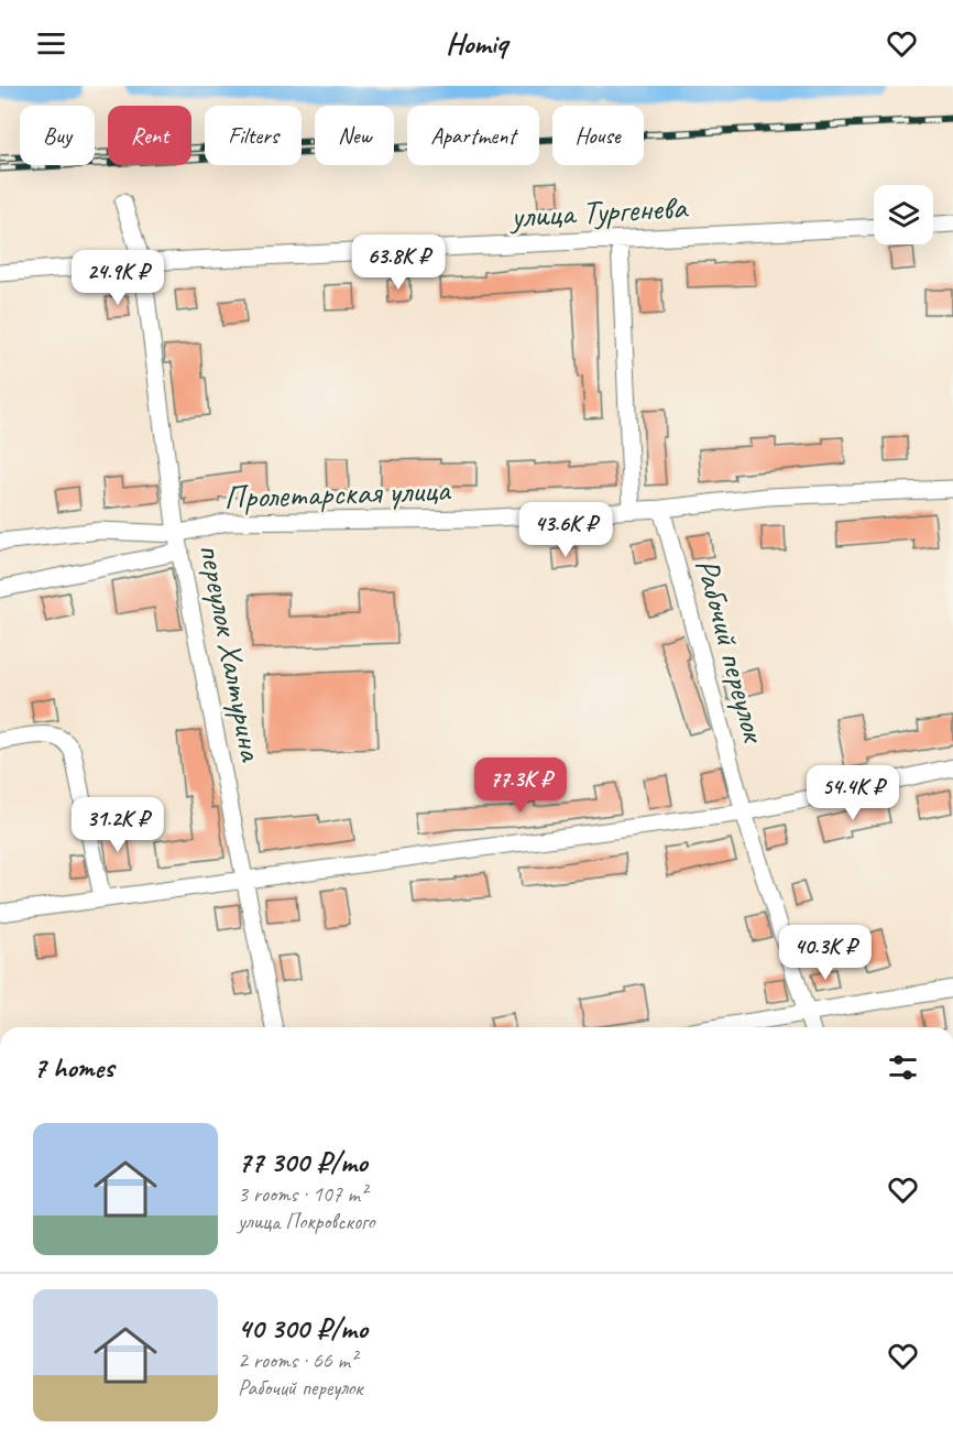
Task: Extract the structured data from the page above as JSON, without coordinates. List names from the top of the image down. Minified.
{"streets":{"street":["улица Тургенева","Пролетарская улица","Рабочий переулок","переулок Халтурина"]},"crossings":[["улица Тургенева","переулок Халтурина"],["Пролетарская улица","Рабочий переулок"],["Пролетарская улица","переулок Халтурина"]],"page":{"header":"Homiq","chip":["Buy","Rent","Filters","New","Apartment","House"],"price":["63.8K ₽","24.9K ₽","43.6K ₽","77.3K ₽","54.4K ₽","31.2K ₽","40.3K ₽"],"heading":"7 homes","list":[{"name":"77 300 ₽/mo","note":"3 rooms · 107 m² · улица Покровского"},{"name":"40 300 ₽/mo","note":"2 rooms · 66 m² · Рабочий переулок"}]}}
